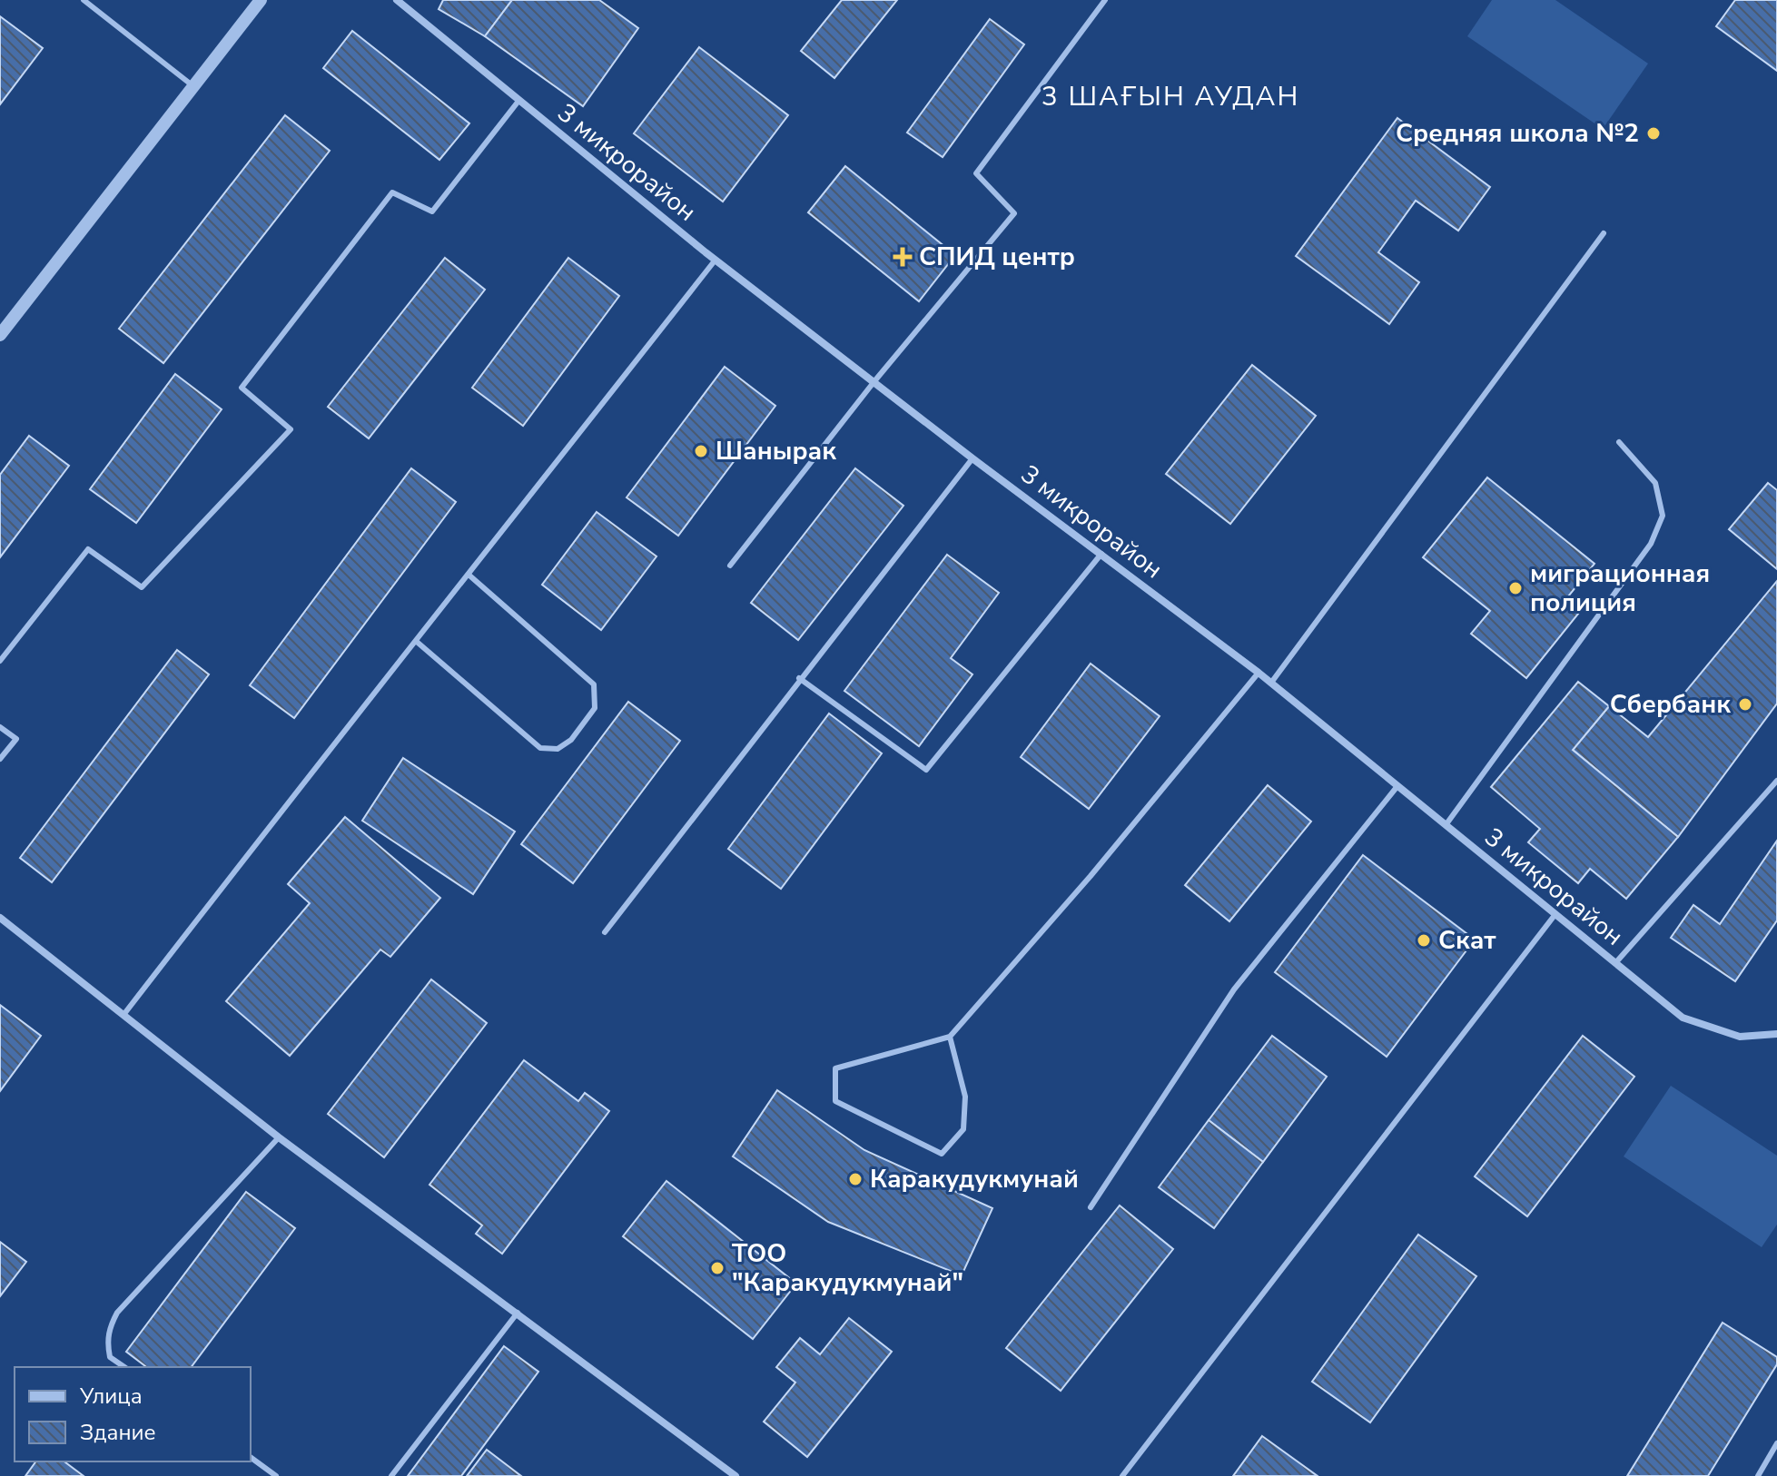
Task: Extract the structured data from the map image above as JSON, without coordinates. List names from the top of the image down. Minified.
{"streets":{"street":["3 микрорайон"]},"districts":["3 ШАҒЫН АУДАН"],"places":{"other":["Средняя школа №2","Шанырак","миграционная полиция","Сбербанк","Скат","Каракудукмунай","ТОО \"Каракудукмунай\""],"health":["СПИД центр"]},"legend":["Улица","Здание"]}
